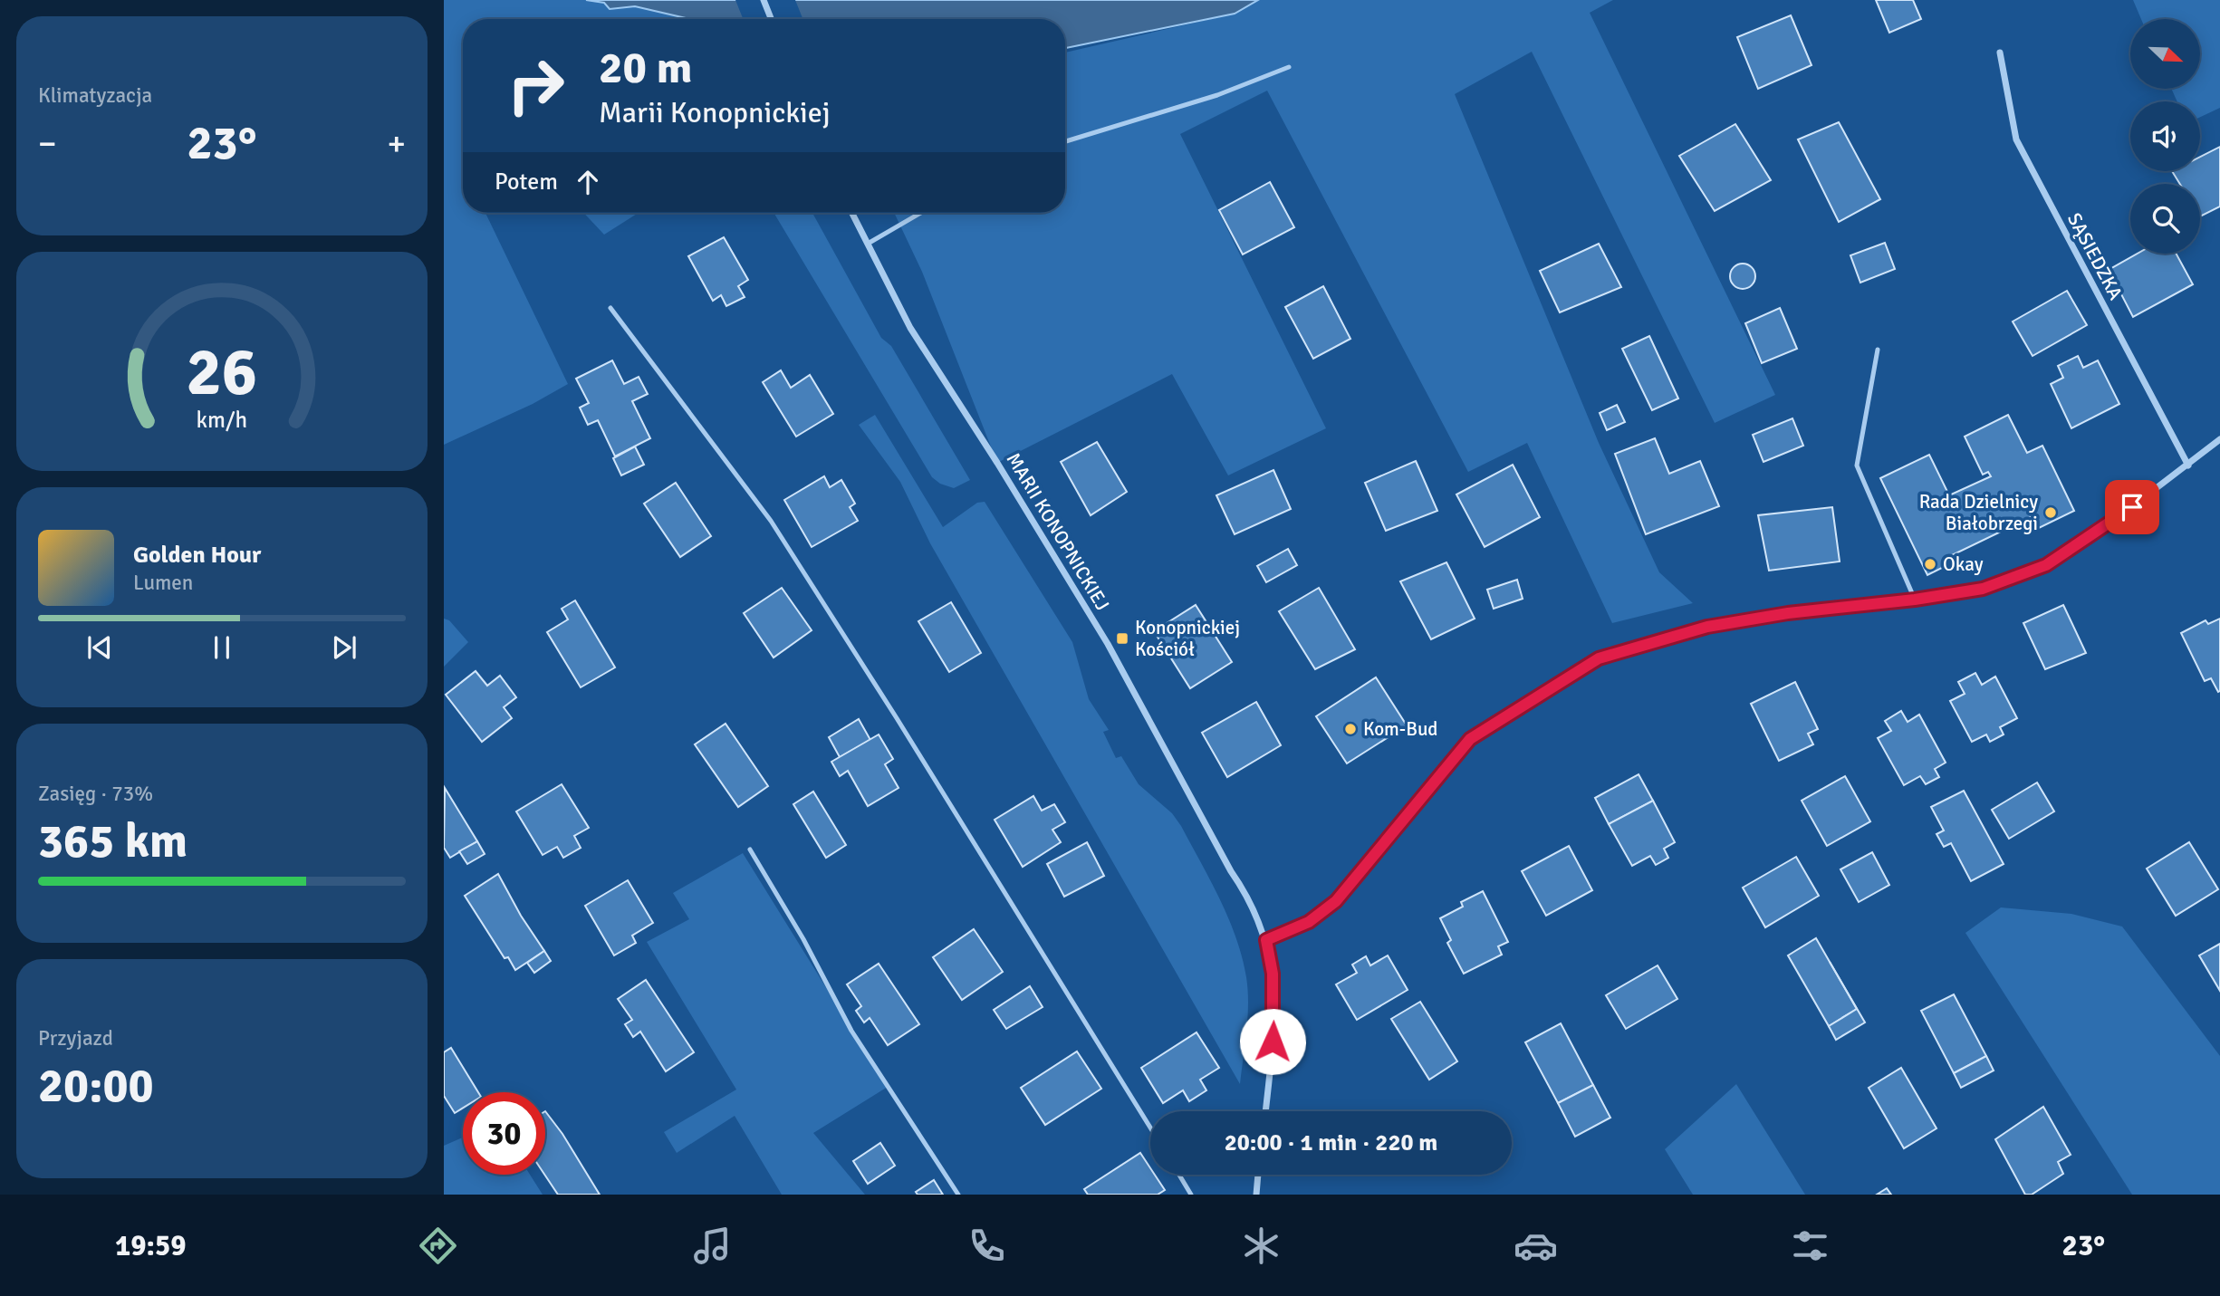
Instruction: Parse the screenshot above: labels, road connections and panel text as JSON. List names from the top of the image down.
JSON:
{
  "streets": {
    "street": ["SĄSIEDZKA", "MARII KONOPNICKIEJ"]
  },
  "places": {
    "other": ["Rada Dzielnicy Białobrzegi", "Okay", "Kom-Bud"],
    "transit": ["Konopnickiej Kościół"]
  },
  "north": "bottom right",
  "page": {
    "tile": [
      "Klimatyzacja",
      ["Zasięg · 73%", "365 km"],
      ["Przyjazd", "20:00"]
    ],
    "turn": ["20 m", "Marii Konopnickiej"],
    "heat": ["−", "23°", "+"],
    "then": "Potem",
    "song": ["Golden Hour", "Lumen"],
    "limit": "30",
    "trip": "20:00 · 1 min · 220 m",
    "tabs": ["19:59", "23°"],
    "gauge": ["26", "km/h"]
  }
}
